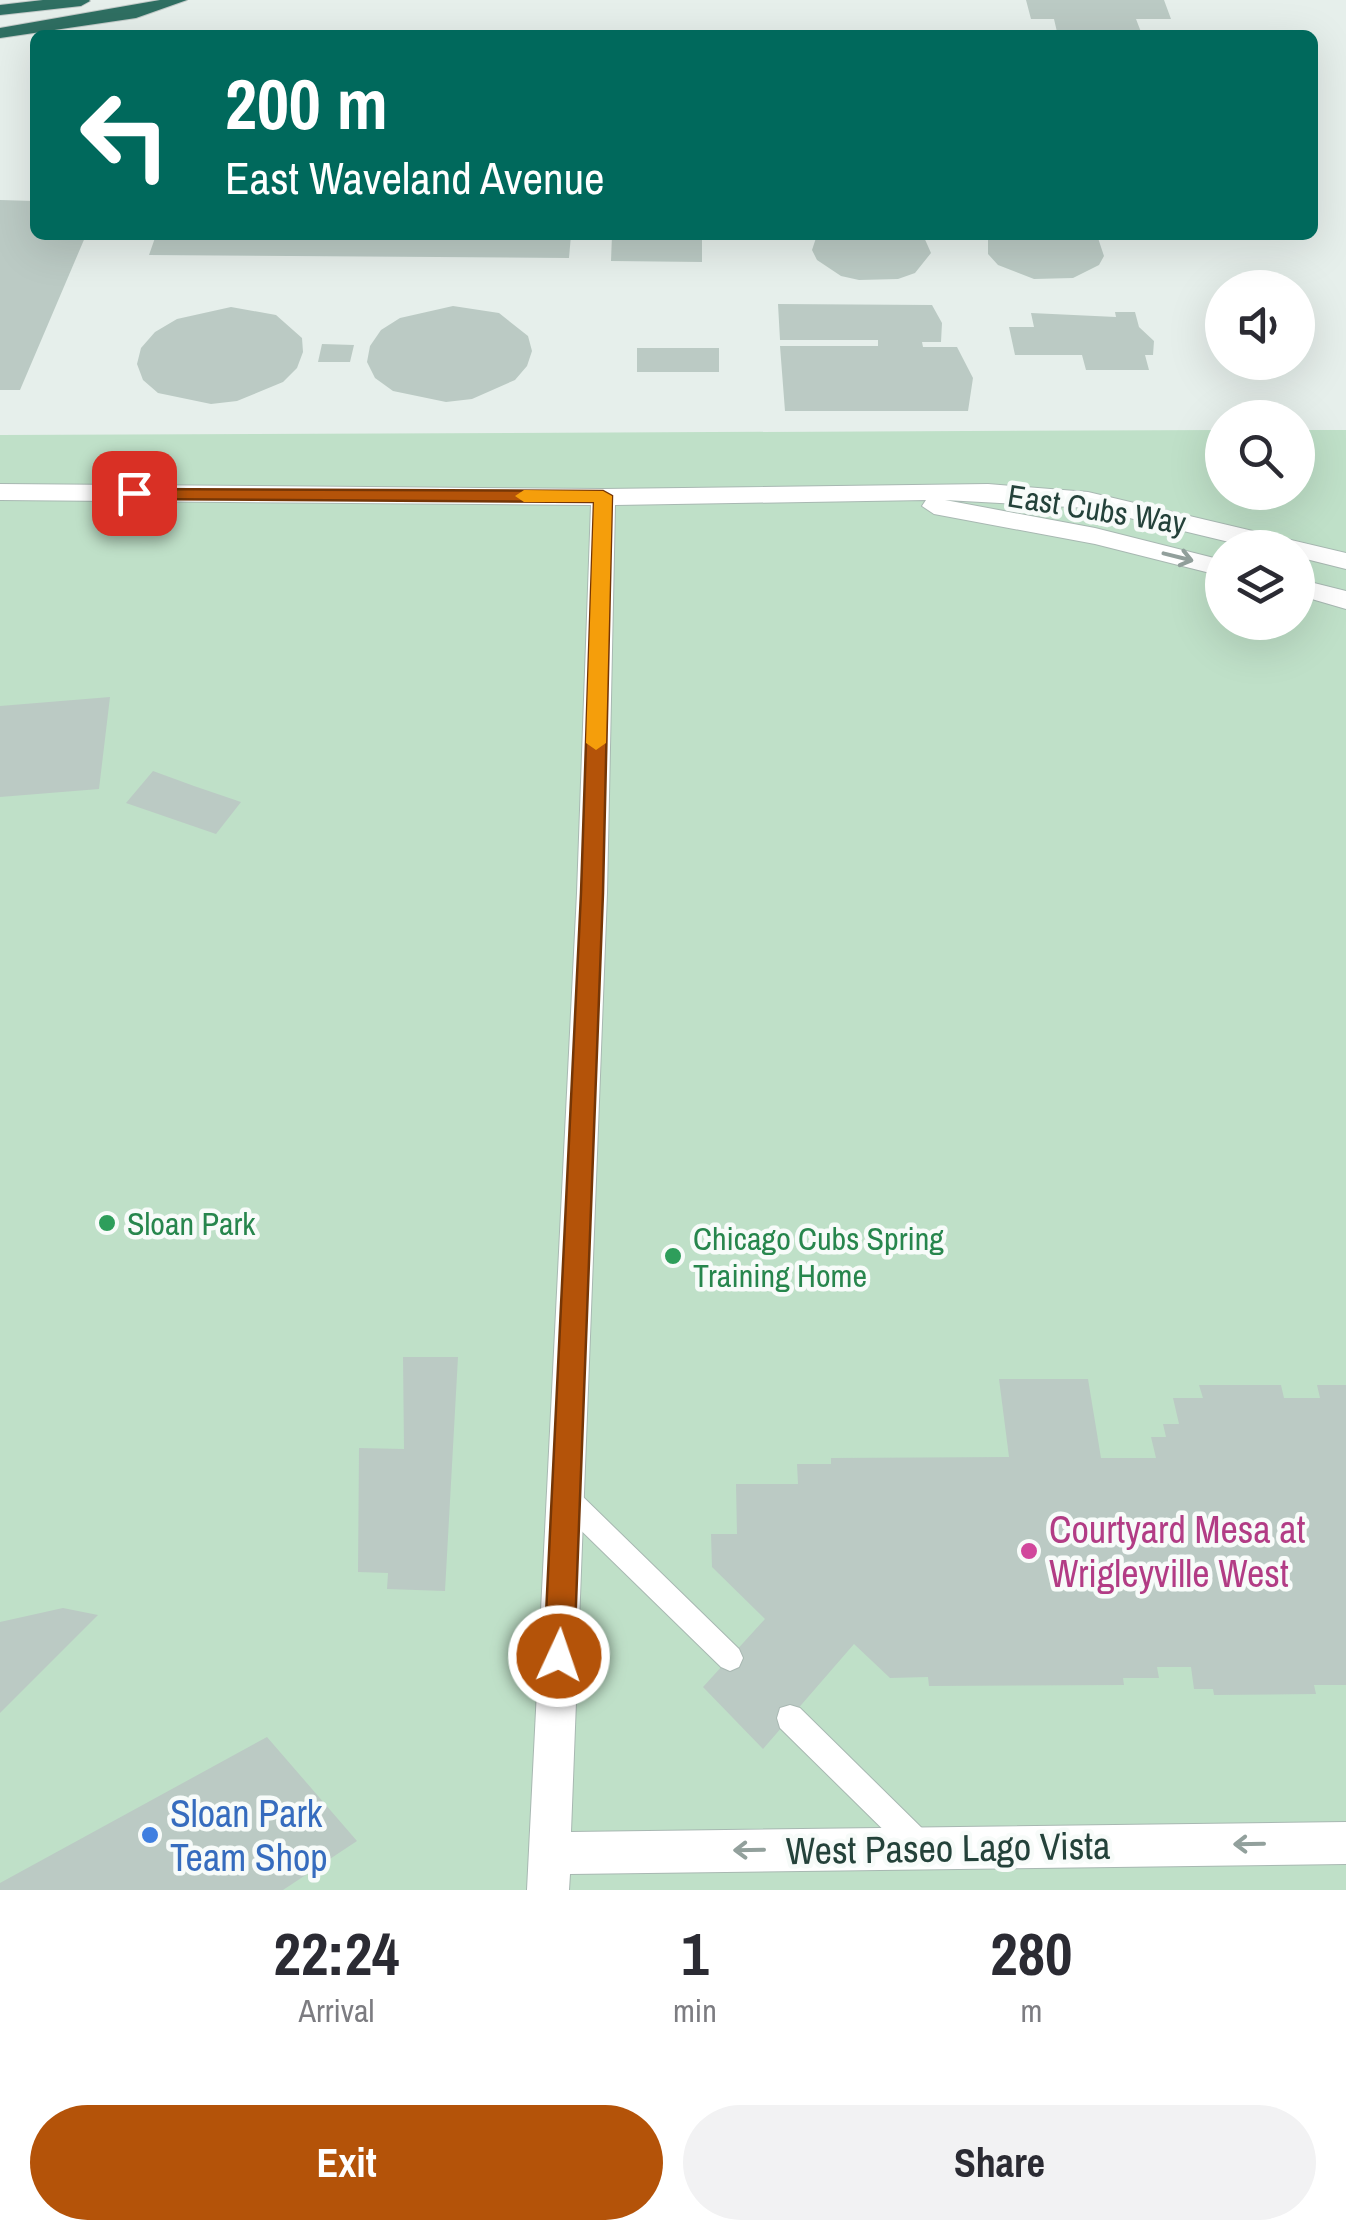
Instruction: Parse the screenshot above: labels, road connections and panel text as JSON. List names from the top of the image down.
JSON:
{
  "streets": {
    "street": ["East Cubs Way", "West Paseo Lago Vista"]
  },
  "one_way": ["West Paseo Lago Vista"],
  "places": [
    "Sloan Park",
    "Chicago Cubs Spring Training Home",
    "Courtyard Mesa at Wrigleyville West",
    "Sloan Park Team Shop"
  ],
  "page": {
    "turn": ["200 m", "East Waveland Avenue"],
    "eta": [
      "22:24",
      "Arrival",
      "1",
      "min",
      "280",
      "m"
    ],
    "buttons": ["Exit", "Share"]
  }
}
